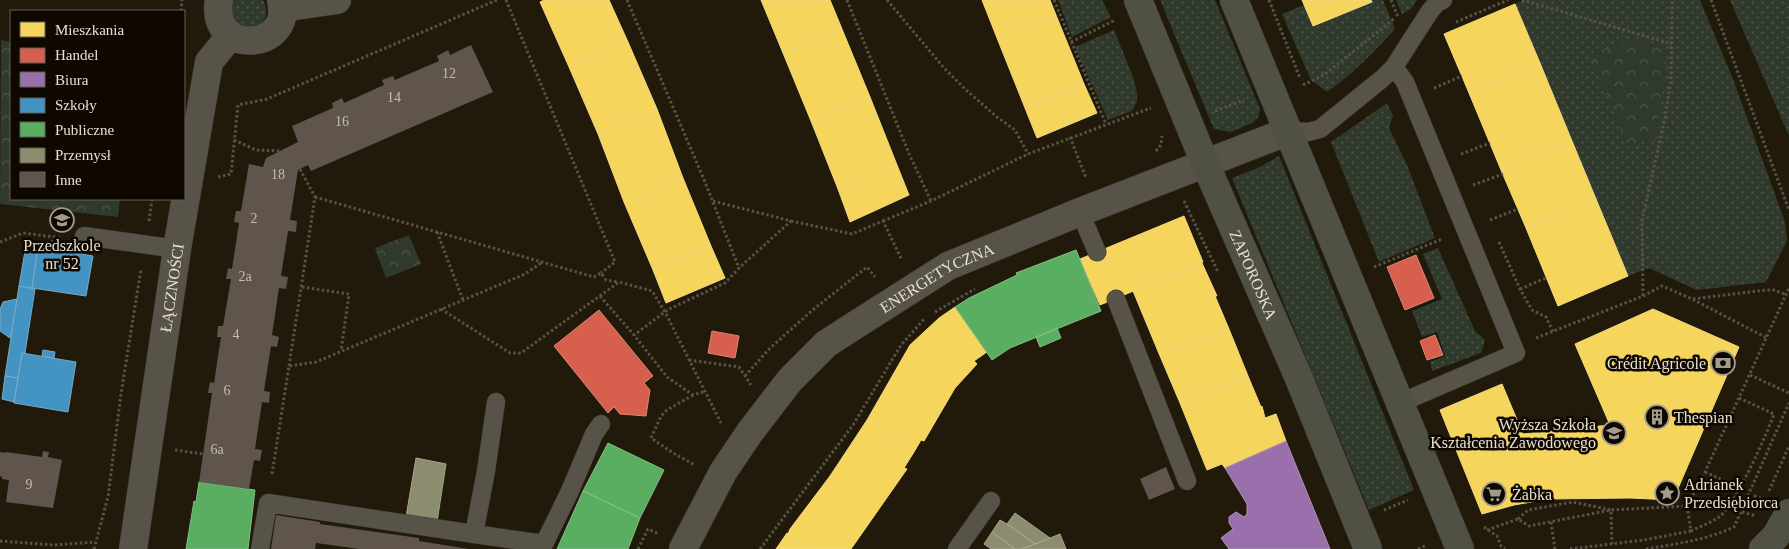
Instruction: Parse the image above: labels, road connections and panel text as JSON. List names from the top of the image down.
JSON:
{
  "streets": {
    "main road": ["ZAPOROSKA"],
    "street": ["ENERGETYCZNA", "ŁĄCZNOŚCI"]
  },
  "crossings": [
    ["ZAPOROSKA", "ENERGETYCZNA"]
  ],
  "places": {
    "school or university": ["Przedszkole nr 52", "Wyższa Szkoła Kształcenia Zawodowego"],
    "bank": ["Crédit Agricole"],
    "building": ["Thespian"],
    "place": ["Adrianek Przedsiębiorca"],
    "supermarket": ["Żabka"]
  },
  "house_numbers": [
    "12",
    "14",
    "16",
    "18",
    "2",
    "2a",
    "4",
    "6",
    "6a",
    "9"
  ],
  "legend": [
    "Mieszkania",
    "Handel",
    "Biura",
    "Szkoły",
    "Publiczne",
    "Przemysł",
    "Inne"
  ]
}
